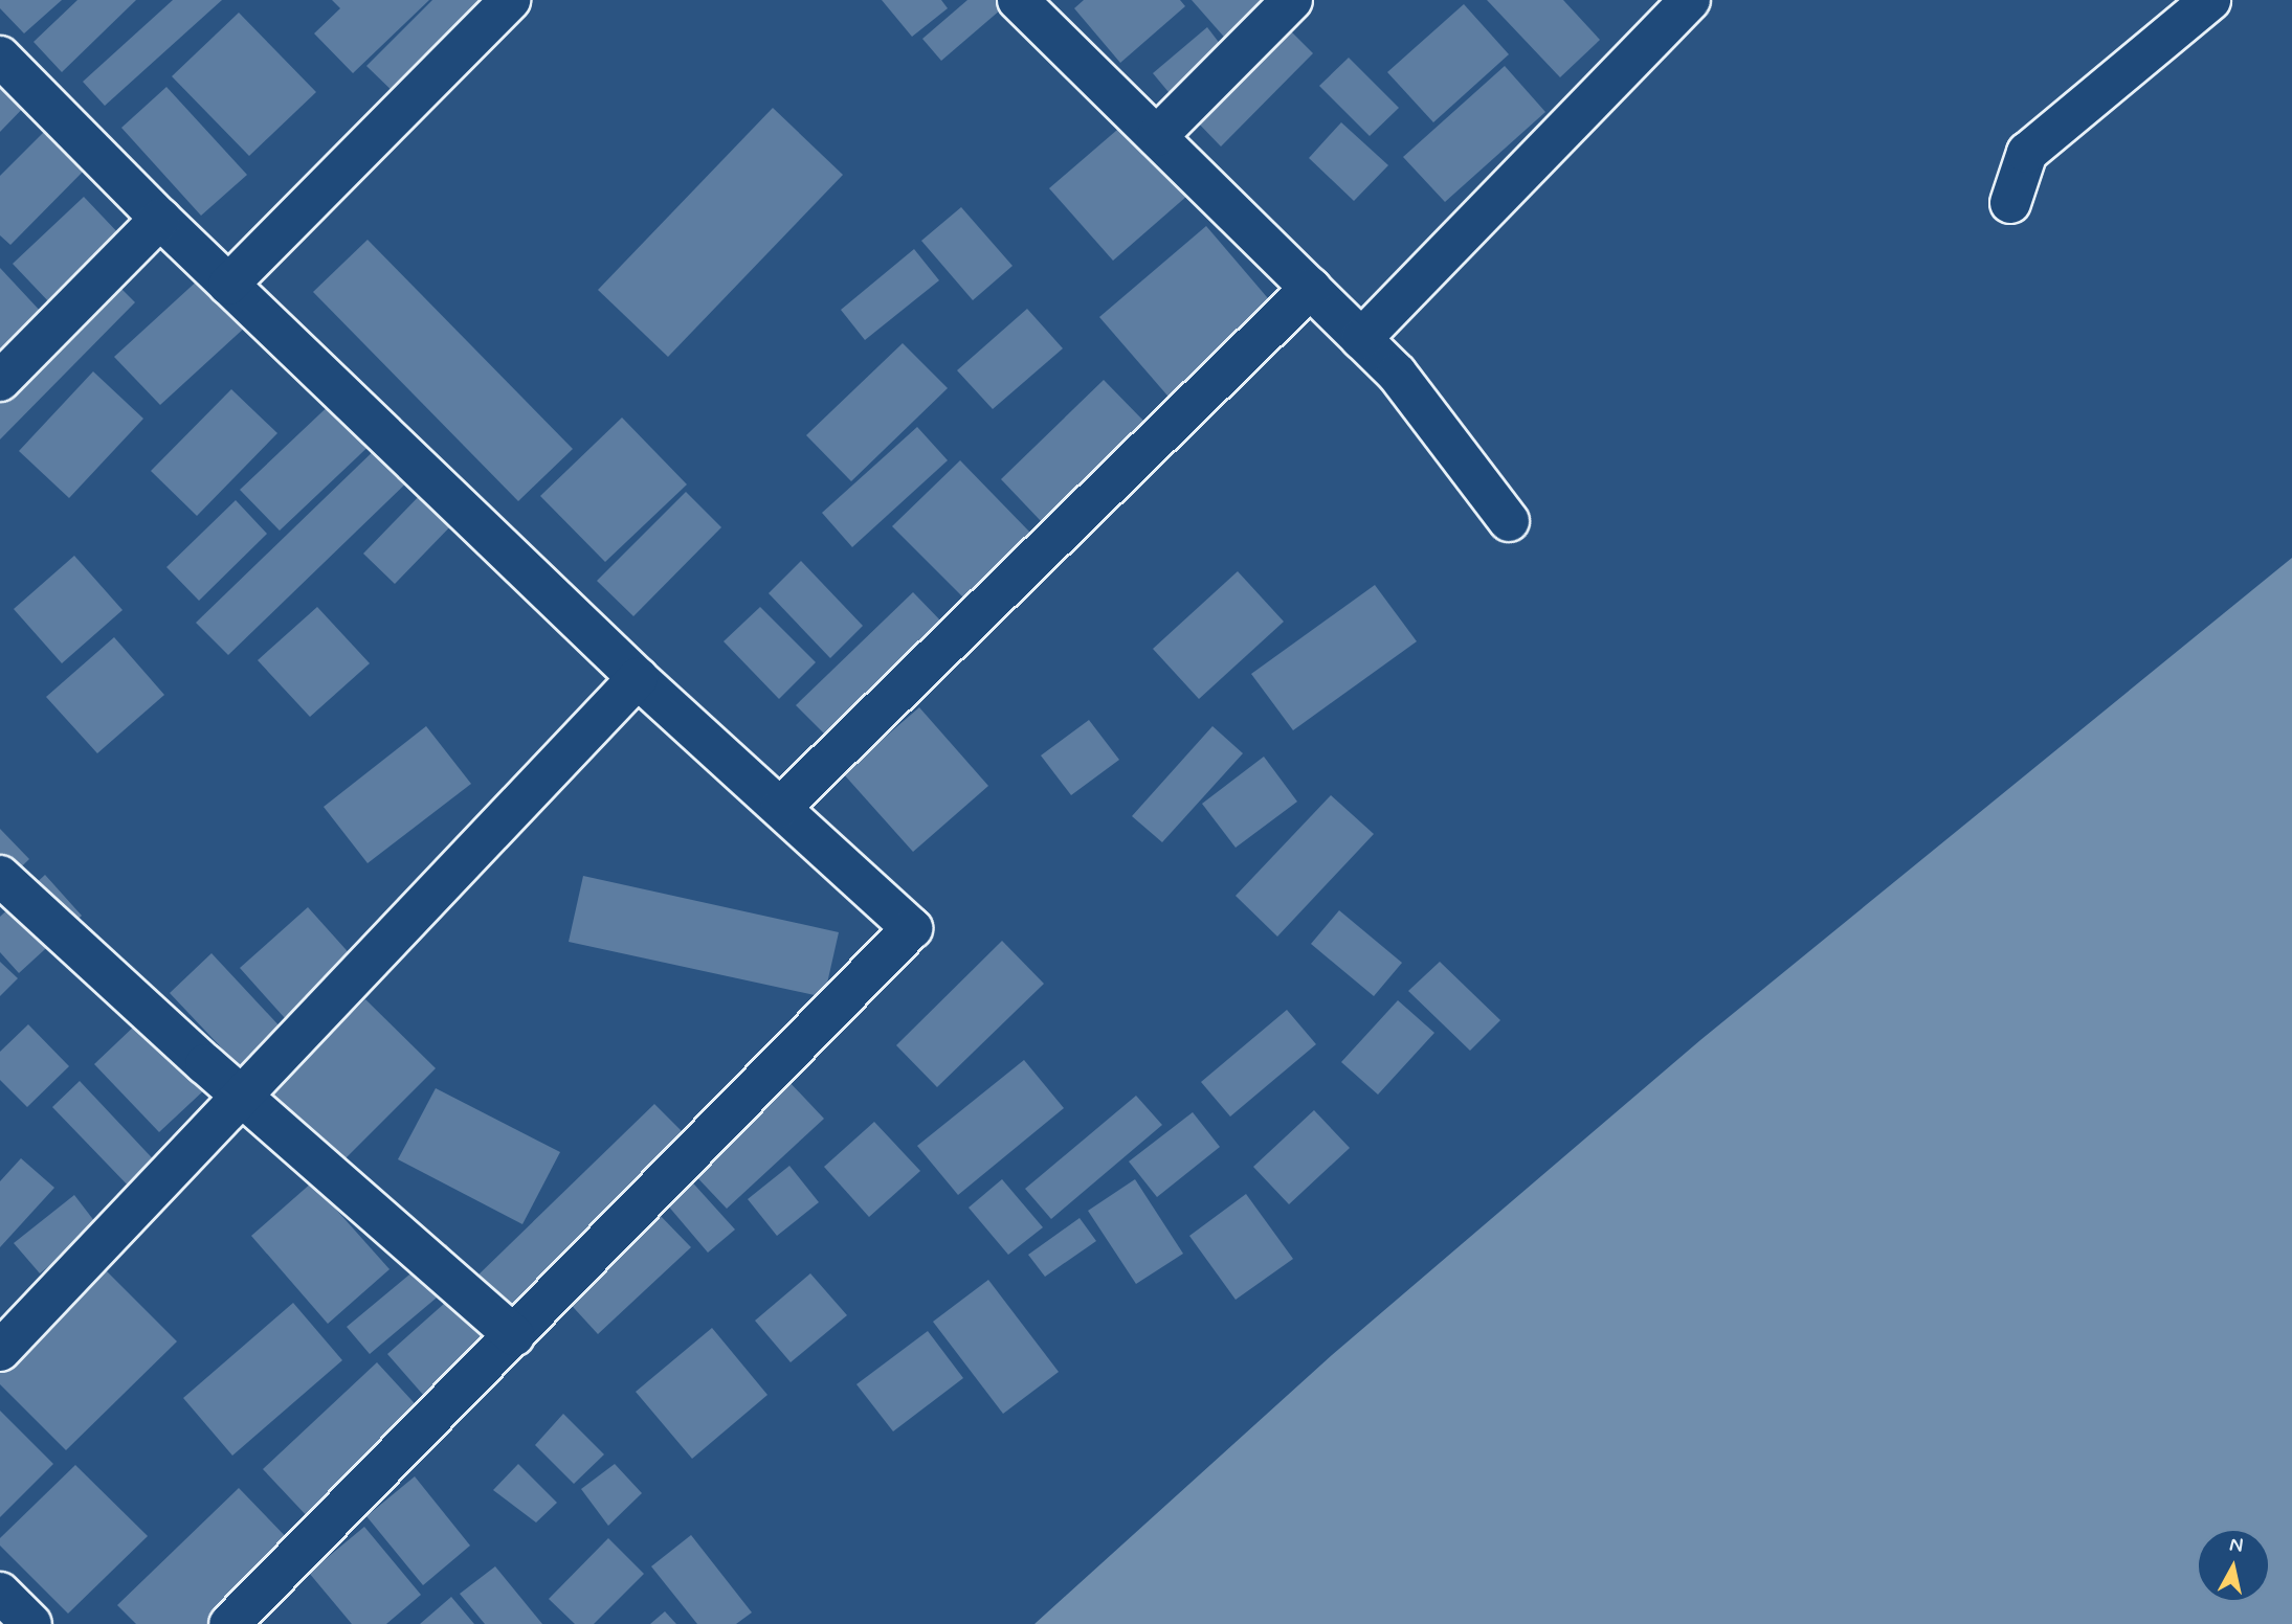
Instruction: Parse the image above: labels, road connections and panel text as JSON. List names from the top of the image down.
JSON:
{
  "north": "top"
}
